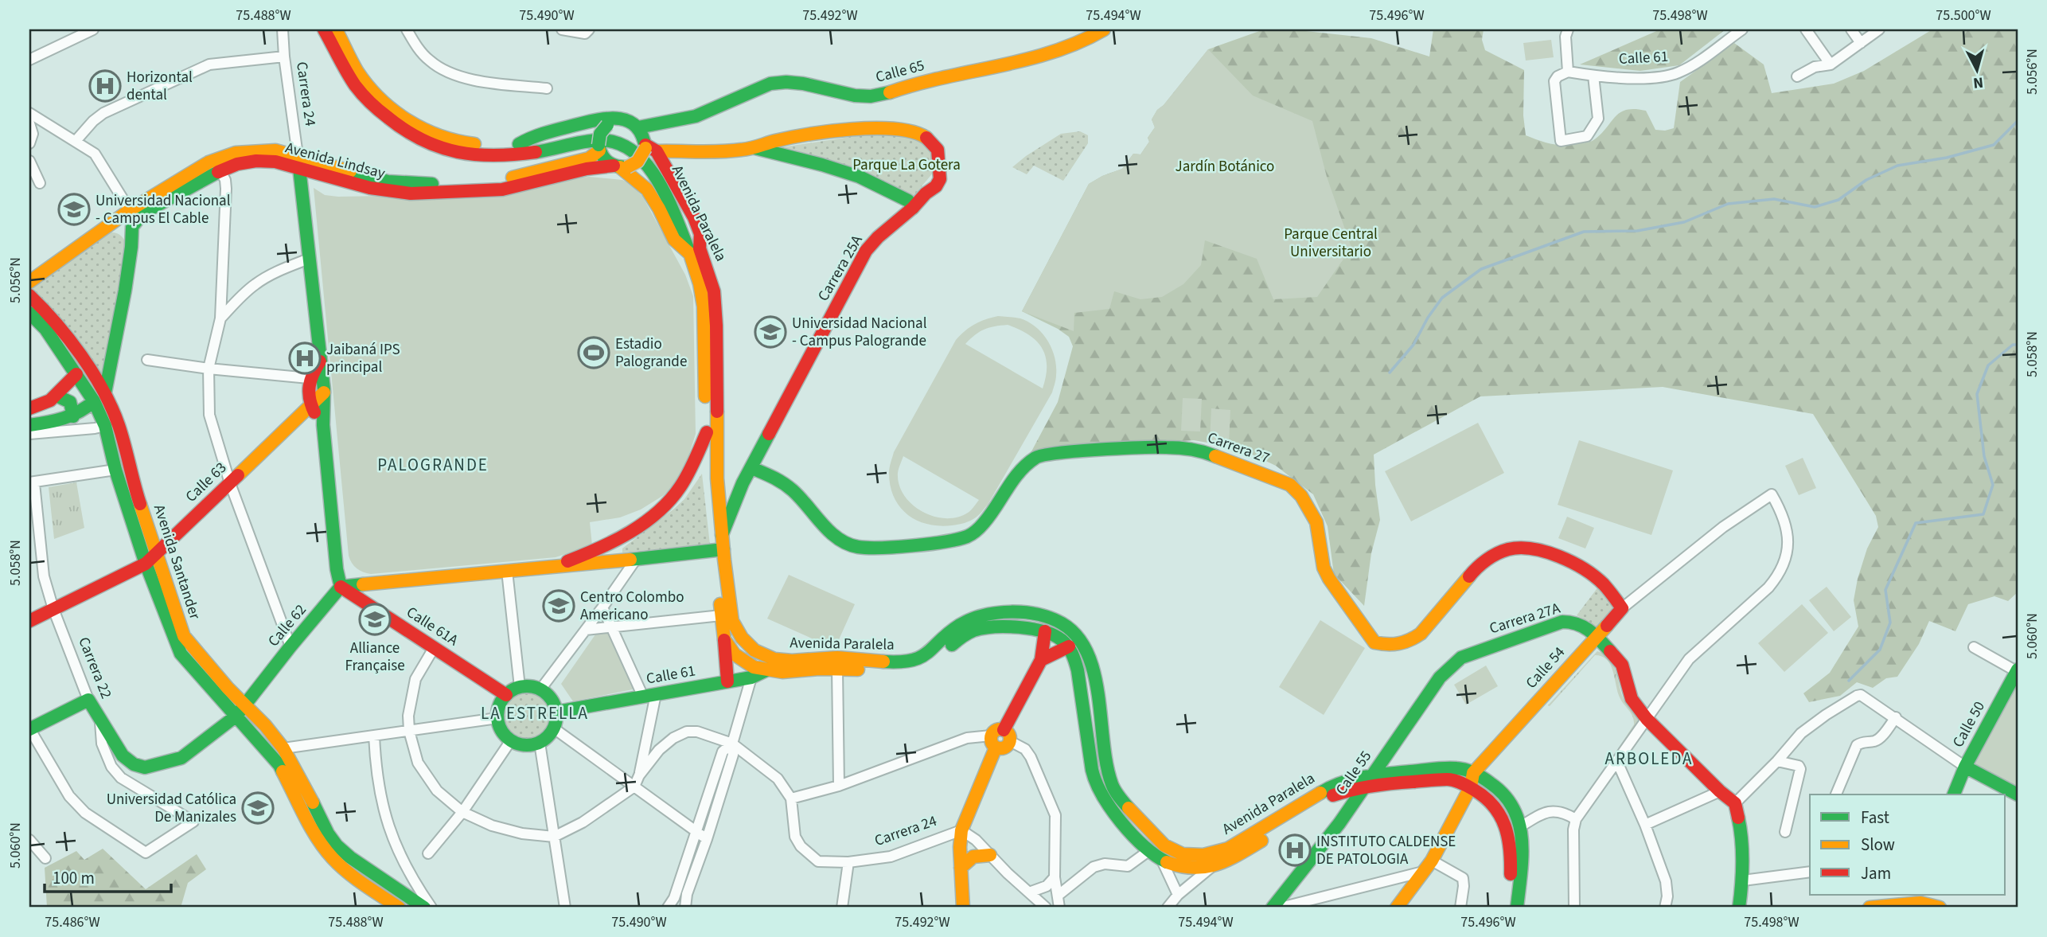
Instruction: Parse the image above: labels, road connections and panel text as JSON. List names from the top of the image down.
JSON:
{
  "streets": {
    "main road": [
      "Calle 61",
      "Calle 65",
      "Carrera 24",
      "Avenida Lindsay",
      "Avenida Paralela",
      "Carrera 25A",
      "Carrera 27",
      "Calle 63",
      "Avenida Santander",
      "Carrera 27A",
      "Calle 62",
      "Calle 61A",
      "Carrera 22",
      "Calle 54",
      "Calle 50",
      "Calle 55"
    ]
  },
  "crossings": [
    ["Calle 61", "Avenida Paralela"],
    ["Calle 61", "Calle 61A"],
    ["Calle 65", "Avenida Lindsay"],
    ["Carrera 24", "Avenida Lindsay"],
    ["Carrera 24", "Calle 63"],
    ["Carrera 24", "Calle 62"],
    ["Carrera 24", "Calle 61A"],
    ["Avenida Lindsay", "Avenida Santander"],
    ["Avenida Paralela", "Carrera 25A"],
    ["Avenida Paralela", "Calle 54"],
    ["Avenida Paralela", "Calle 55"],
    ["Carrera 25A", "Carrera 27"],
    ["Carrera 27", "Calle 54"],
    ["Calle 63", "Avenida Santander"],
    ["Calle 63", "Carrera 22"],
    ["Avenida Santander", "Calle 62"],
    ["Carrera 27A", "Calle 54"],
    ["Carrera 27A", "Calle 55"],
    ["Calle 62", "Calle 61A"],
    ["Calle 62", "Carrera 22"]
  ],
  "districts": ["PALOGRANDE", "LA ESTRELLA", "ARBOLEDA"],
  "parks": ["Parque La Gotera", "Jardín Botánico", "Parque Central Universitario"],
  "places": {
    "hospital": ["Horizontal dental", "Jaibaná IPS principal", "INSTITUTO CALDENSE DE PATOLOGIA"],
    "school or university": [
      "Universidad Nacional - Campus El Cable",
      "Universidad Nacional - Campus Palogrande",
      "Centro Colombo Americano",
      "Alliance Française",
      "Universidad Católica De Manizales"
    ],
    "sports": ["Estadio Palogrande"]
  },
  "legend": ["Fast", "Slow", "Jam"],
  "scale_bar": "100 m",
  "north": "bottom",
  "coordinates": [
    "75.488°W",
    "75.490°W",
    "75.492°W",
    "75.494°W",
    "75.496°W",
    "75.498°W",
    "75.500°W",
    "5.056°N",
    "5.058°N",
    "5.060°N",
    "75.486°W"
  ]
}
